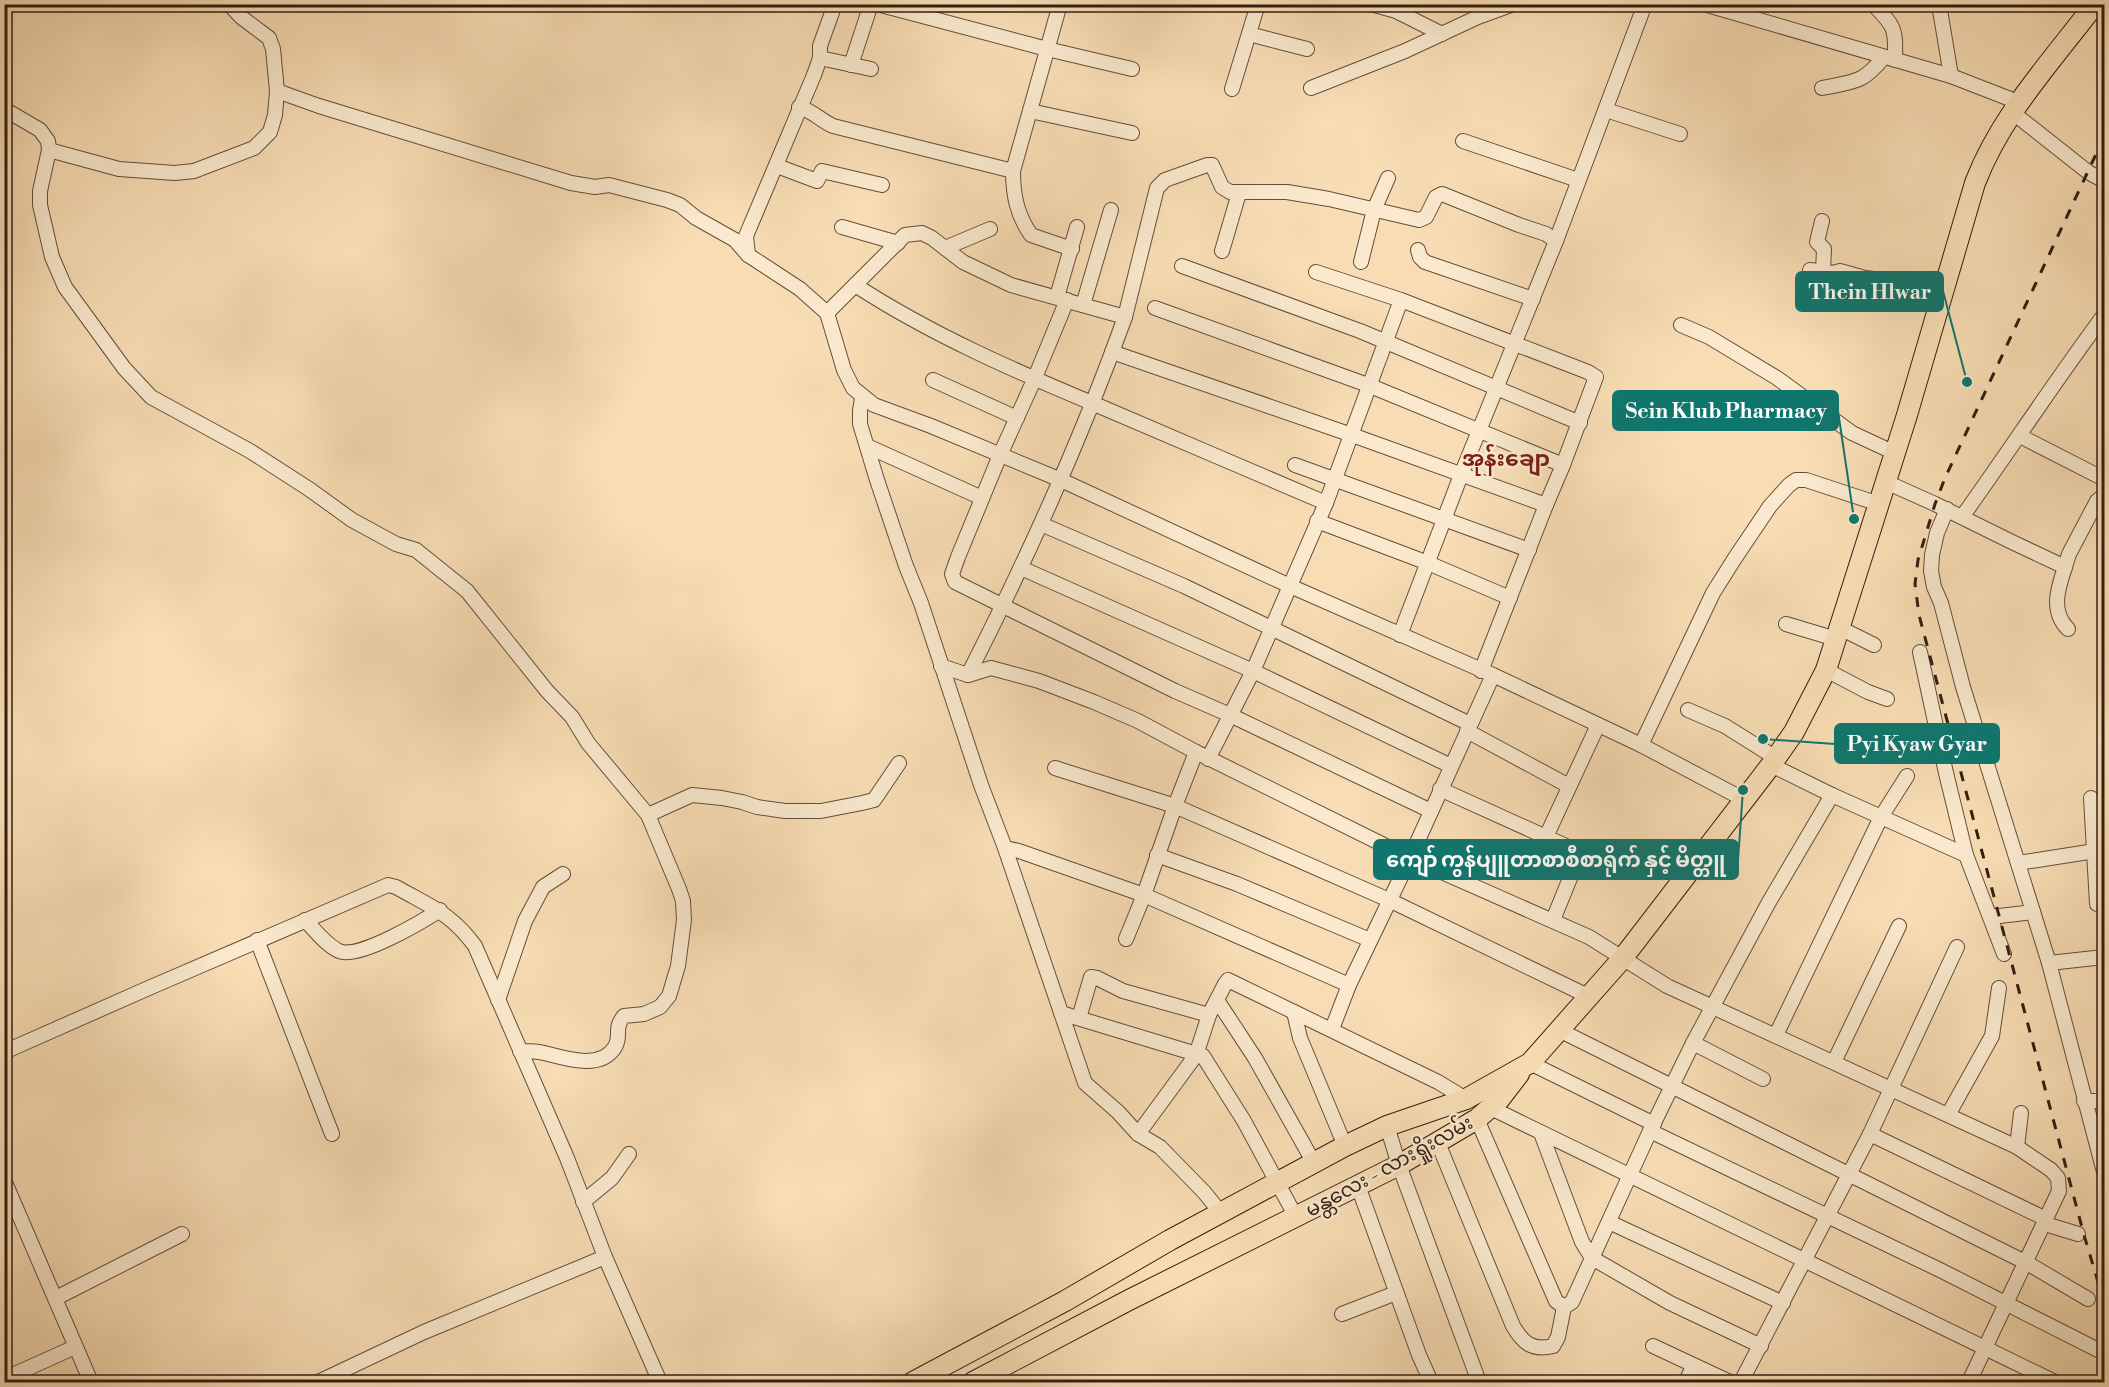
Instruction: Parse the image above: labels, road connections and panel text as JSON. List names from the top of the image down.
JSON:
{
  "streets": {
    "highway": ["မန္တလေး - လားရှိုးလမ်း"]
  },
  "districts": ["အုန်းချော"],
  "places": [
    "Thein Hlwar",
    "Sein Klub Pharmacy",
    "Pyi Kyaw Gyar",
    "ကျော် ကွန်ပျူတာစာစီစာရိုက် နှင့် မိတ္တူ"
  ]
}
